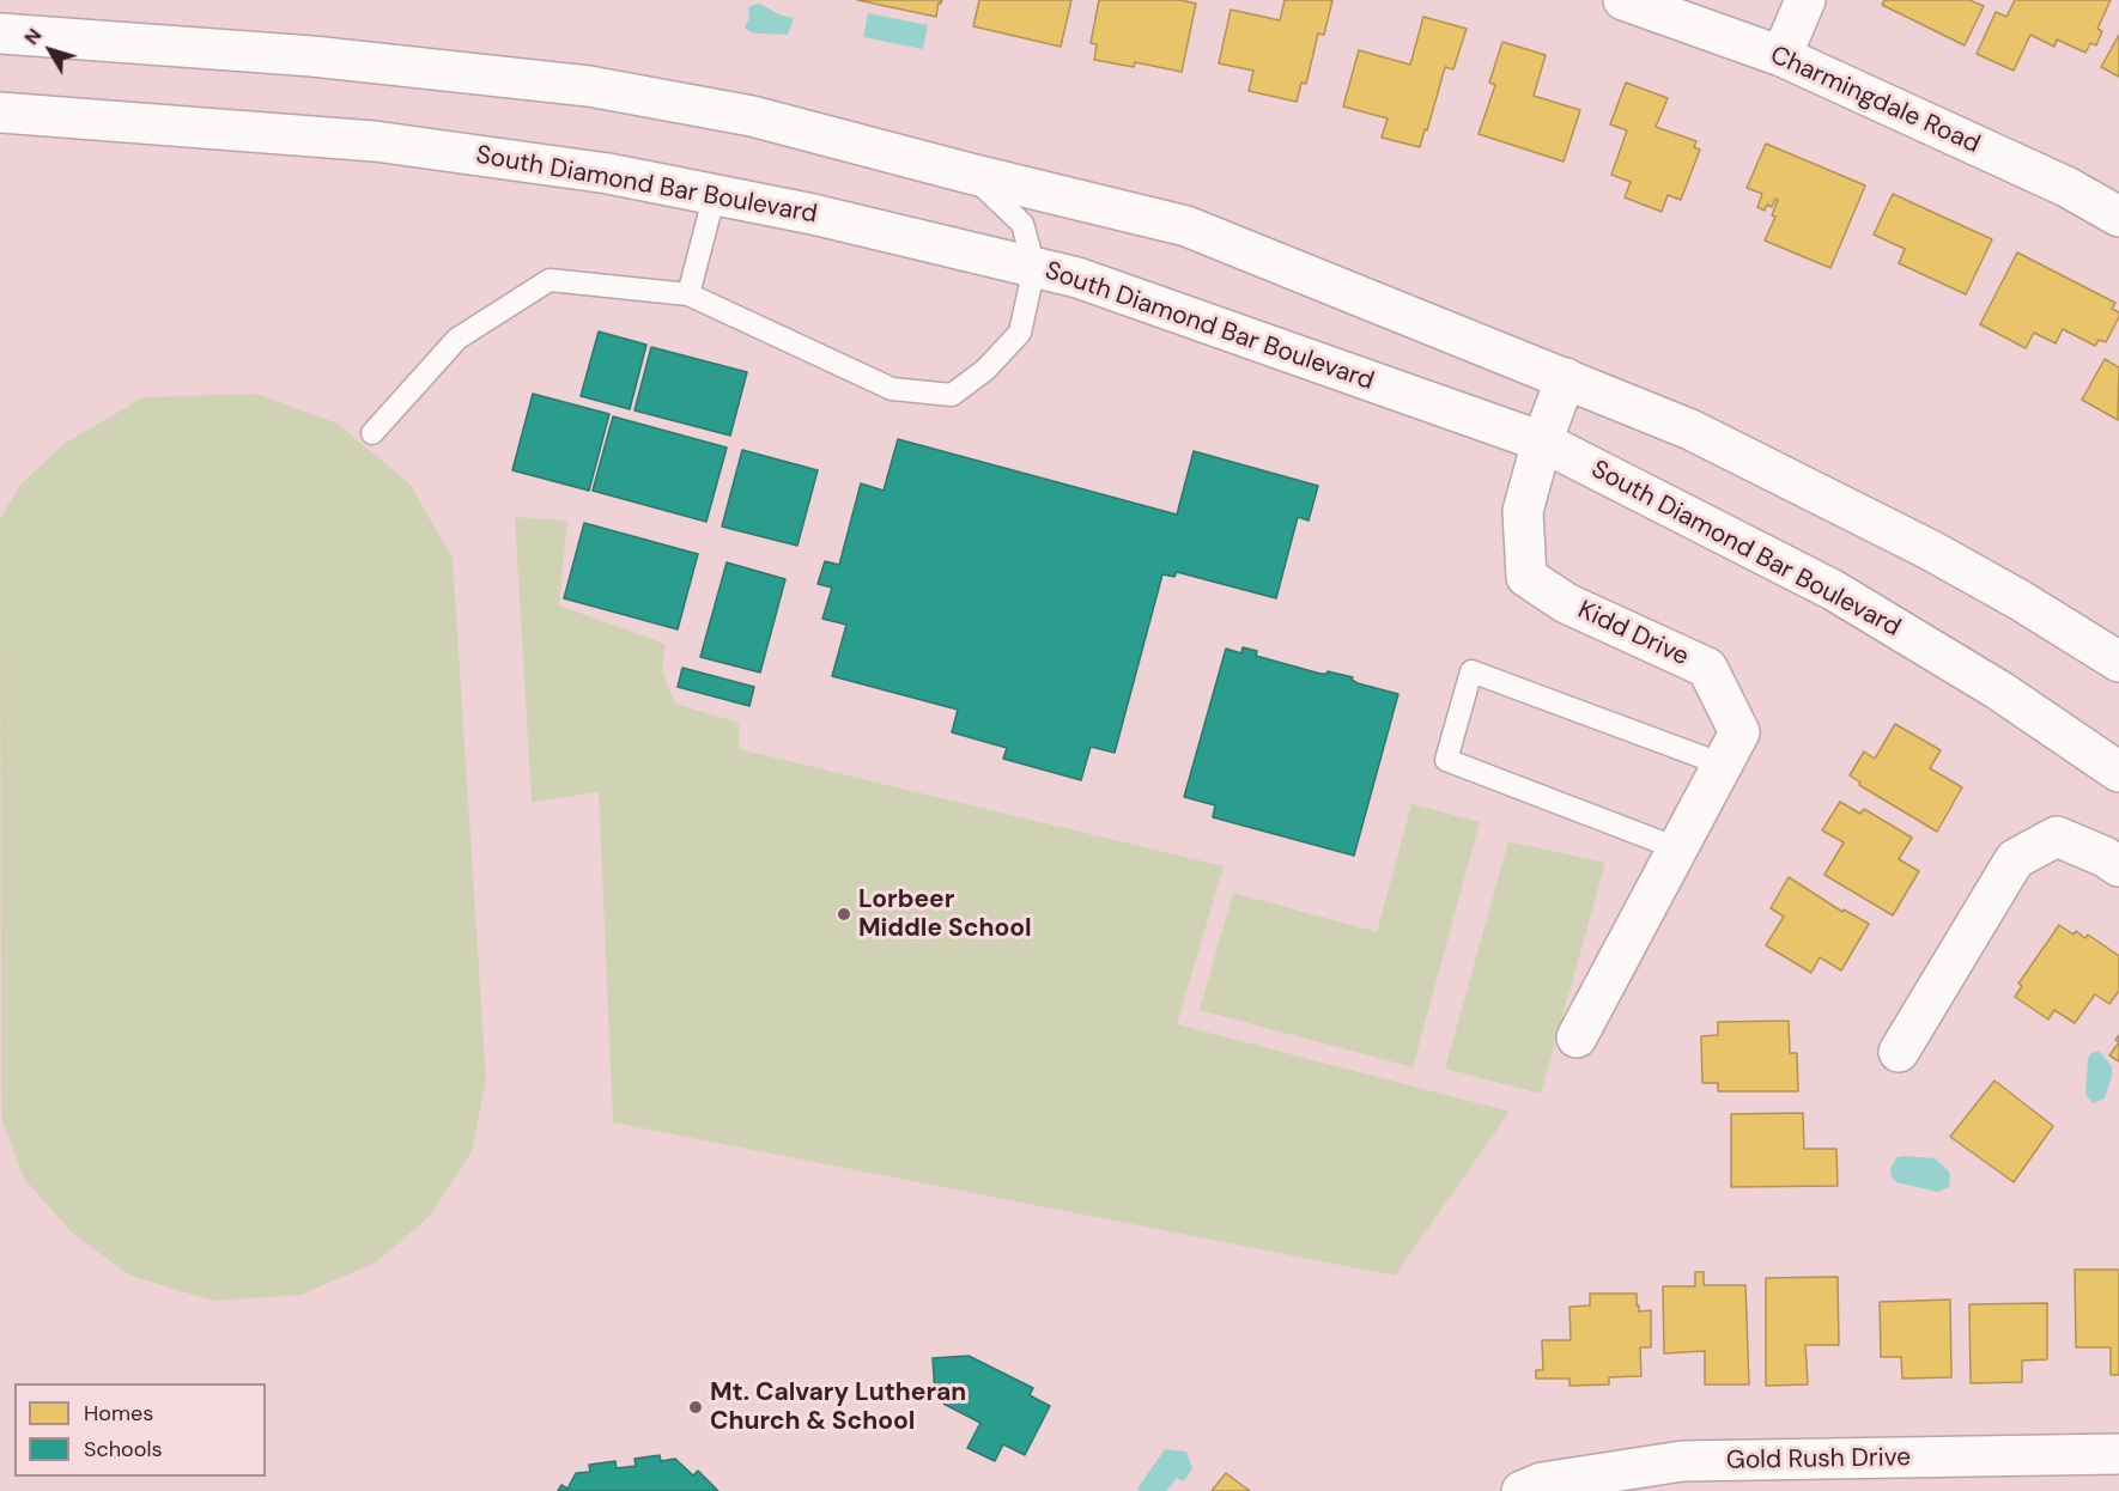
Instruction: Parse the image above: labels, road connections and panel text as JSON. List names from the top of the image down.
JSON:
{
  "streets": {
    "main road": [
      "Charmingdale Road",
      "South Diamond Bar Boulevard",
      "Kidd Drive",
      "Gold Rush Drive"
    ]
  },
  "crossings": [
    ["South Diamond Bar Boulevard", "Kidd Drive"]
  ],
  "places": ["Lorbeer Middle School", "Mt. Calvary Lutheran Church & School"],
  "legend": ["Homes", "Schools"],
  "north": "top left"
}
